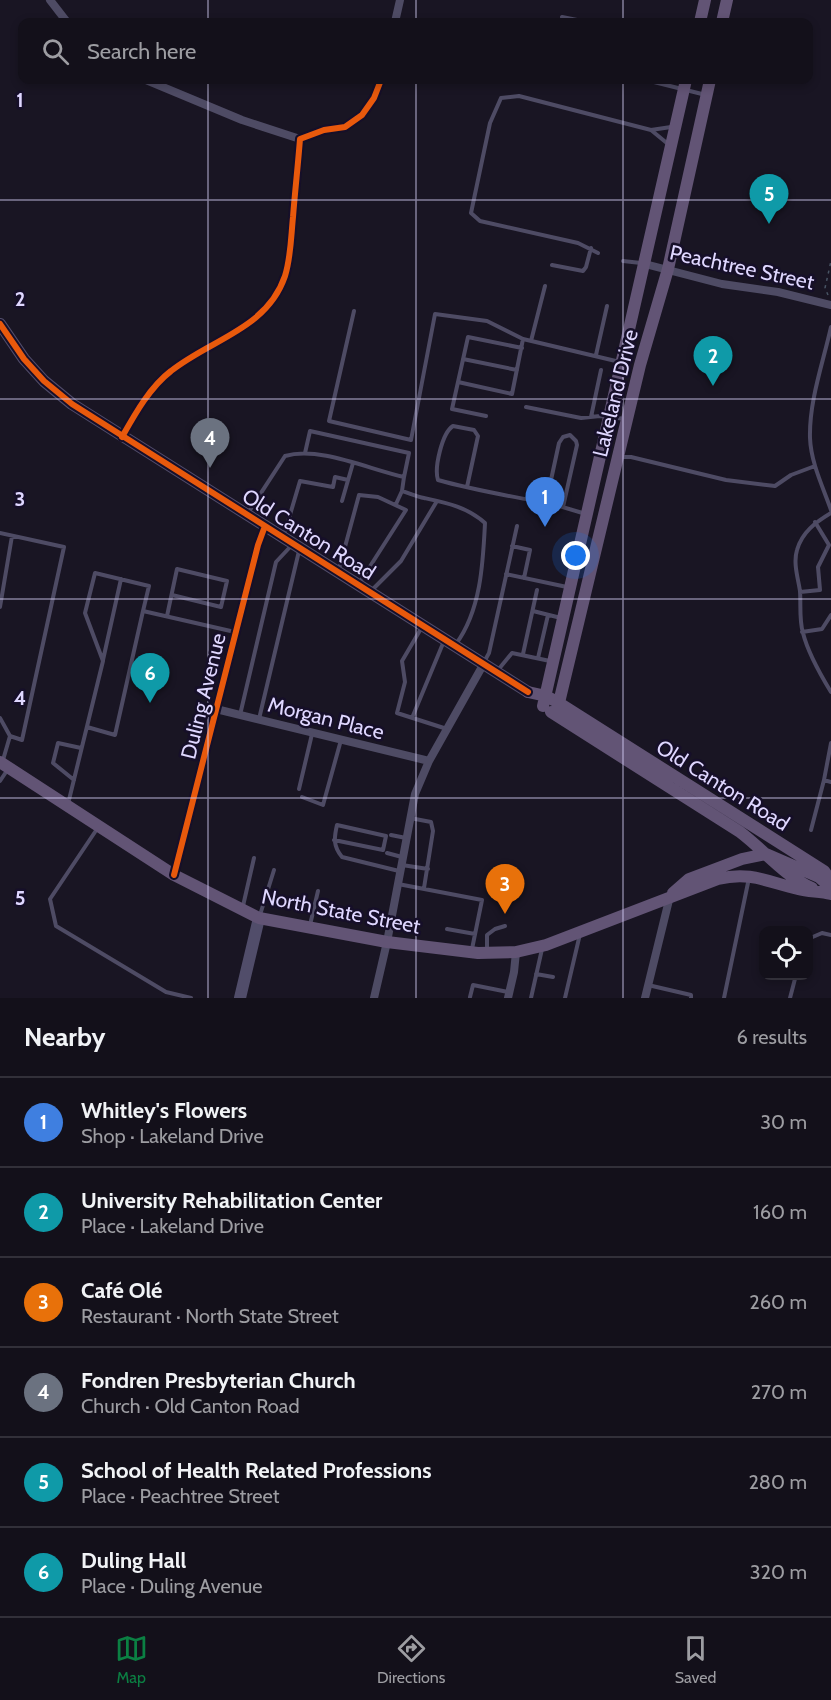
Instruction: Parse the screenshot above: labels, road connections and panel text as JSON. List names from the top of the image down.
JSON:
{
  "streets": {
    "main road": ["Lakeland Drive", "Old Canton Road", "North State Street"],
    "street": ["Peachtree Street", "Duling Avenue", "Morgan Place"]
  },
  "crossings": [
    ["Peachtree Street", "Lakeland Drive"],
    ["Lakeland Drive", "Old Canton Road"],
    ["Old Canton Road", "Duling Avenue"],
    ["Old Canton Road", "North State Street"],
    ["Duling Avenue", "Morgan Place"],
    ["Duling Avenue", "North State Street"]
  ],
  "page": {
    "search": "Search here",
    "pins": [
      "5",
      "2",
      "4",
      "1",
      "6",
      "3"
    ],
    "heading": ["Nearby", "6 results"],
    "list": [
      {
        "mark": "1",
        "name": "Whitley's Flowers",
        "note": "Shop · Lakeland Drive",
        "value": "30 m"
      },
      {
        "mark": "2",
        "name": "University Rehabilitation Center",
        "note": "Place · Lakeland Drive",
        "value": "160 m"
      },
      {
        "mark": "3",
        "name": "Café Olé",
        "note": "Restaurant · North State Street",
        "value": "260 m"
      },
      {
        "mark": "4",
        "name": "Fondren Presbyterian Church",
        "note": "Church · Old Canton Road",
        "value": "270 m"
      },
      {
        "mark": "5",
        "name": "School of Health Related Professions",
        "note": "Place · Peachtree Street",
        "value": "280 m"
      },
      {
        "mark": "6",
        "name": "Duling Hall",
        "note": "Place · Duling Avenue",
        "value": "320 m"
      }
    ],
    "nav": ["Map", "Directions", "Saved"]
  },
  "grid": {
    "rows": [
      "1",
      "2",
      "3",
      "4",
      "5"
    ]
  }
}
